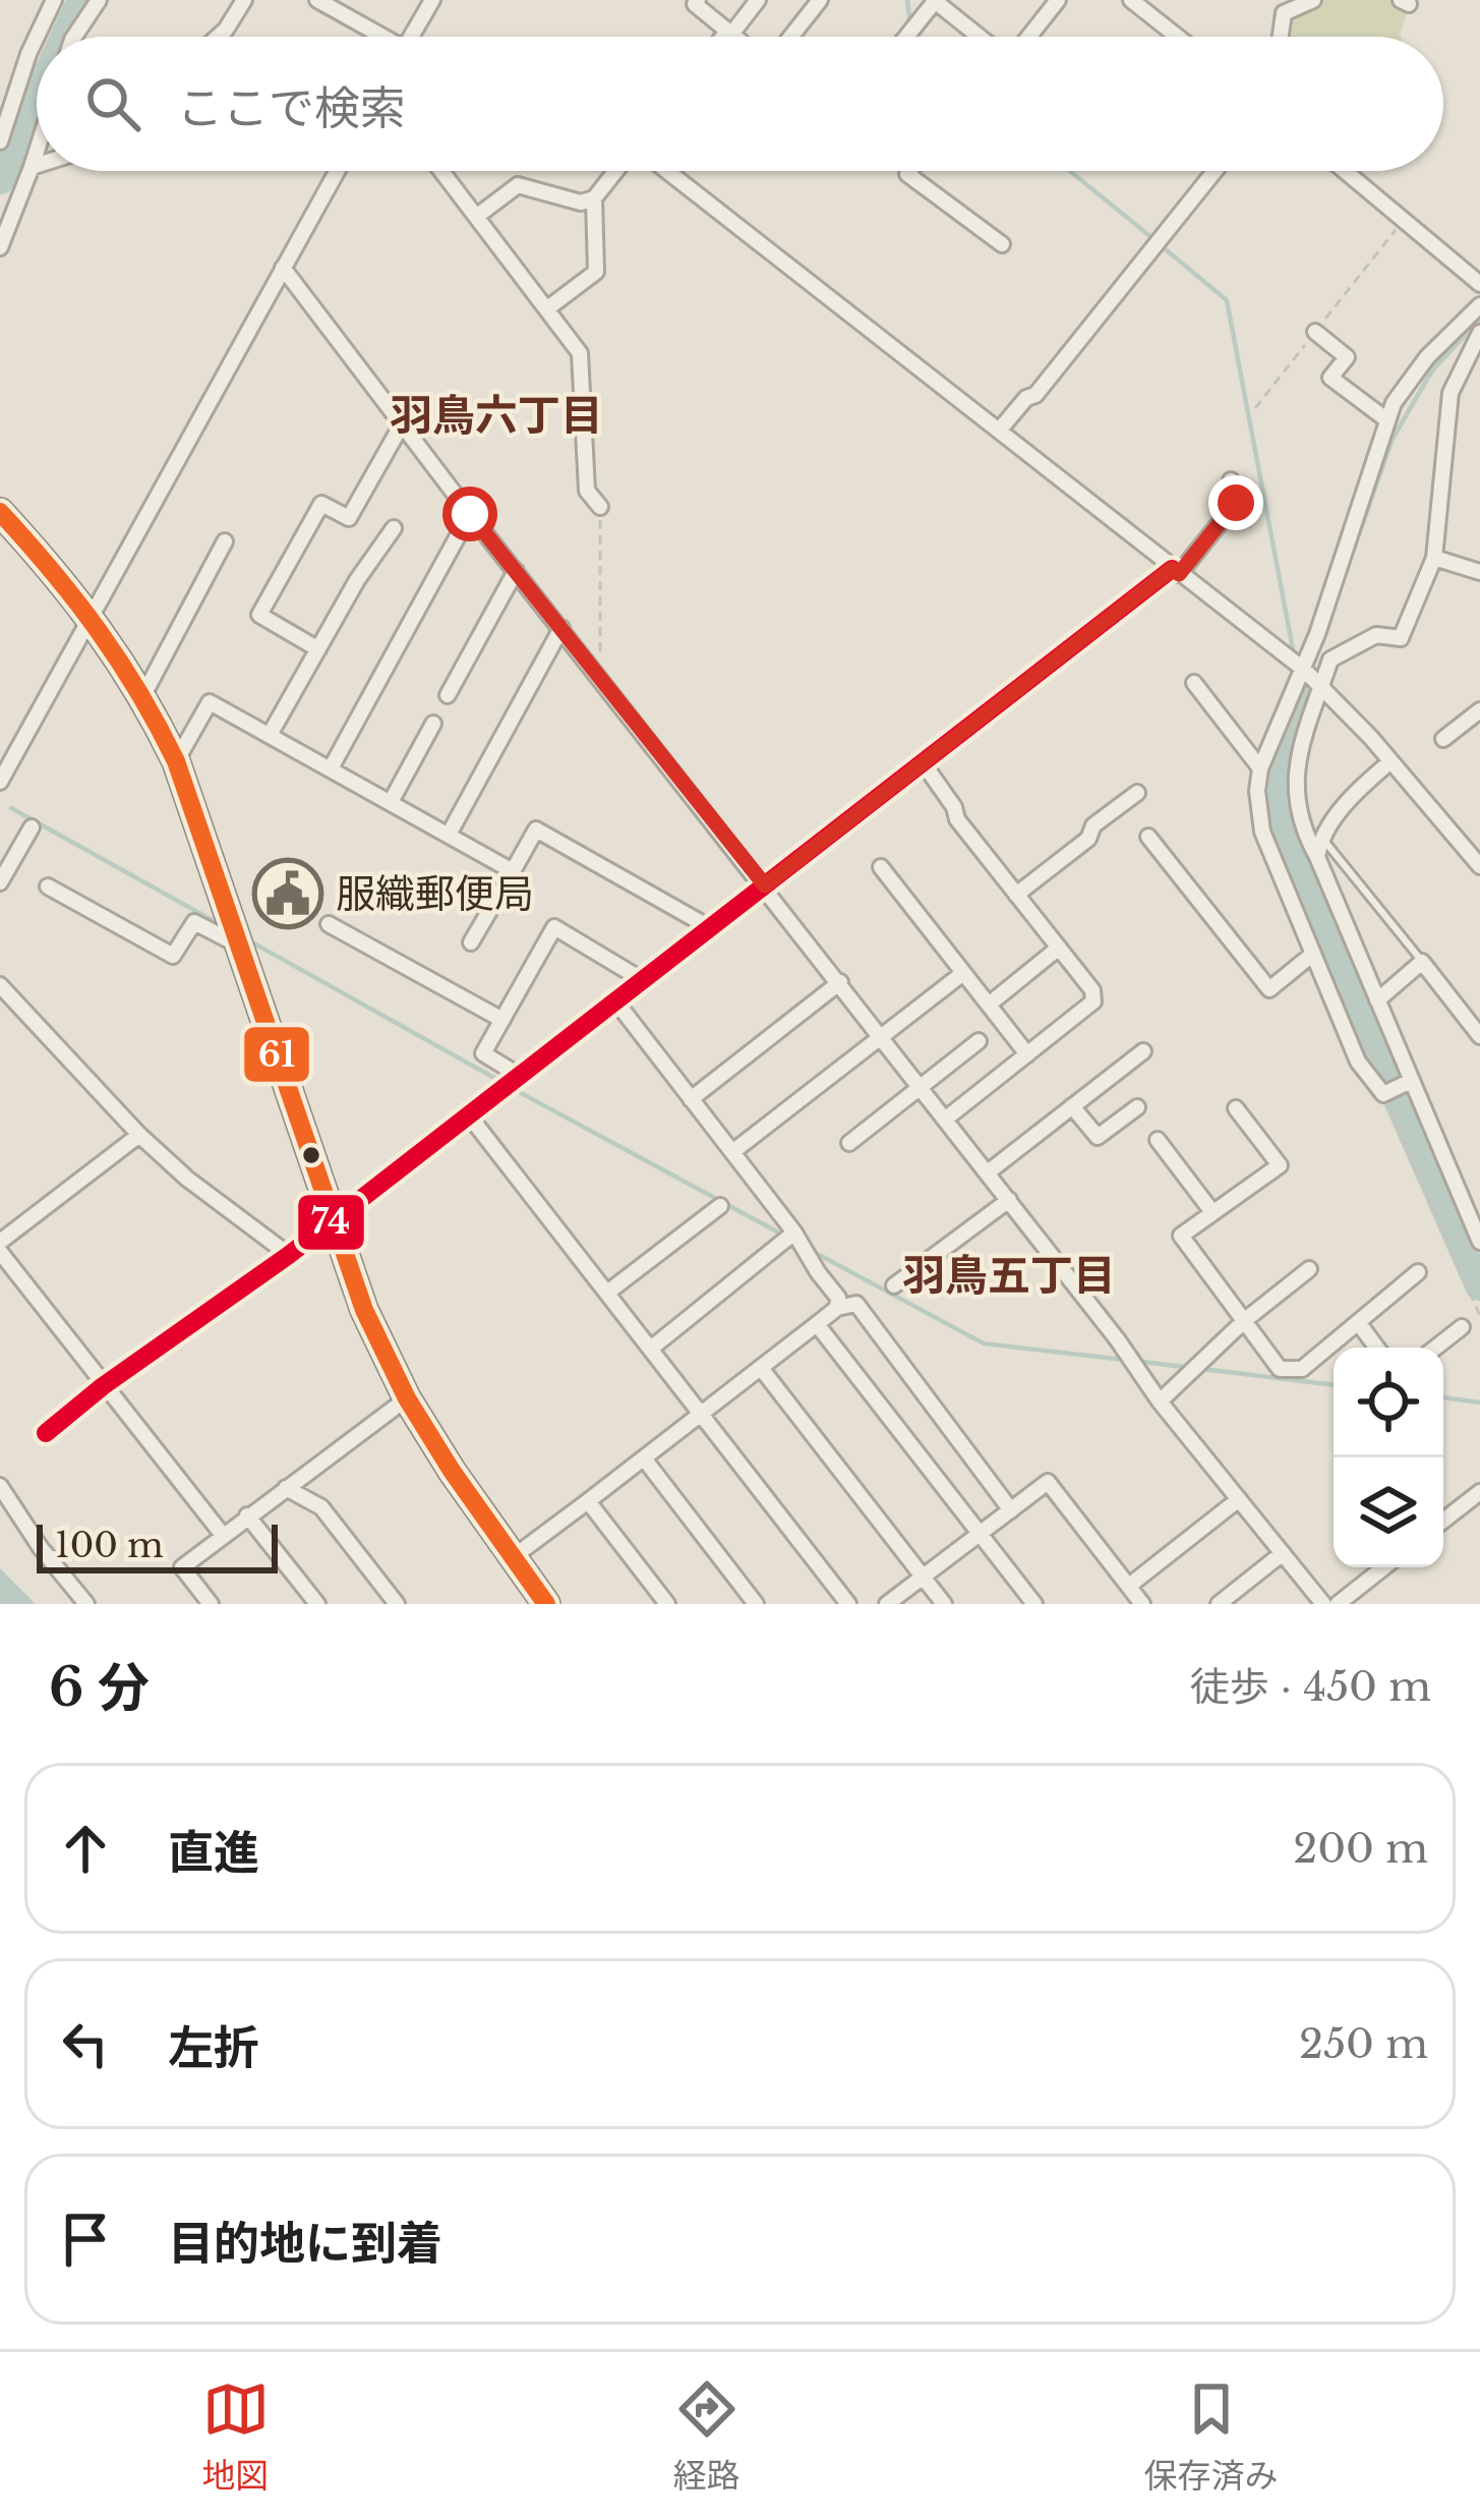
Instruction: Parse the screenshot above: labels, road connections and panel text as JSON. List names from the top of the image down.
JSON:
{
  "districts": ["羽鳥六丁目", "羽鳥五丁目"],
  "places": {
    "public building": ["服織郵便局"]
  },
  "lines": ["transit line 61", "transit line 74"],
  "scale_bar": "100 m",
  "page": {
    "search": "ここで検索",
    "scale": "100 m",
    "heading": ["6 分", "徒歩 · 450 m"],
    "list": [
      ["直進", "200 m"],
      ["左折", "250 m"],
      "目的地に到着"
    ],
    "nav": ["地図", "経路", "保存済み"]
  }
}
